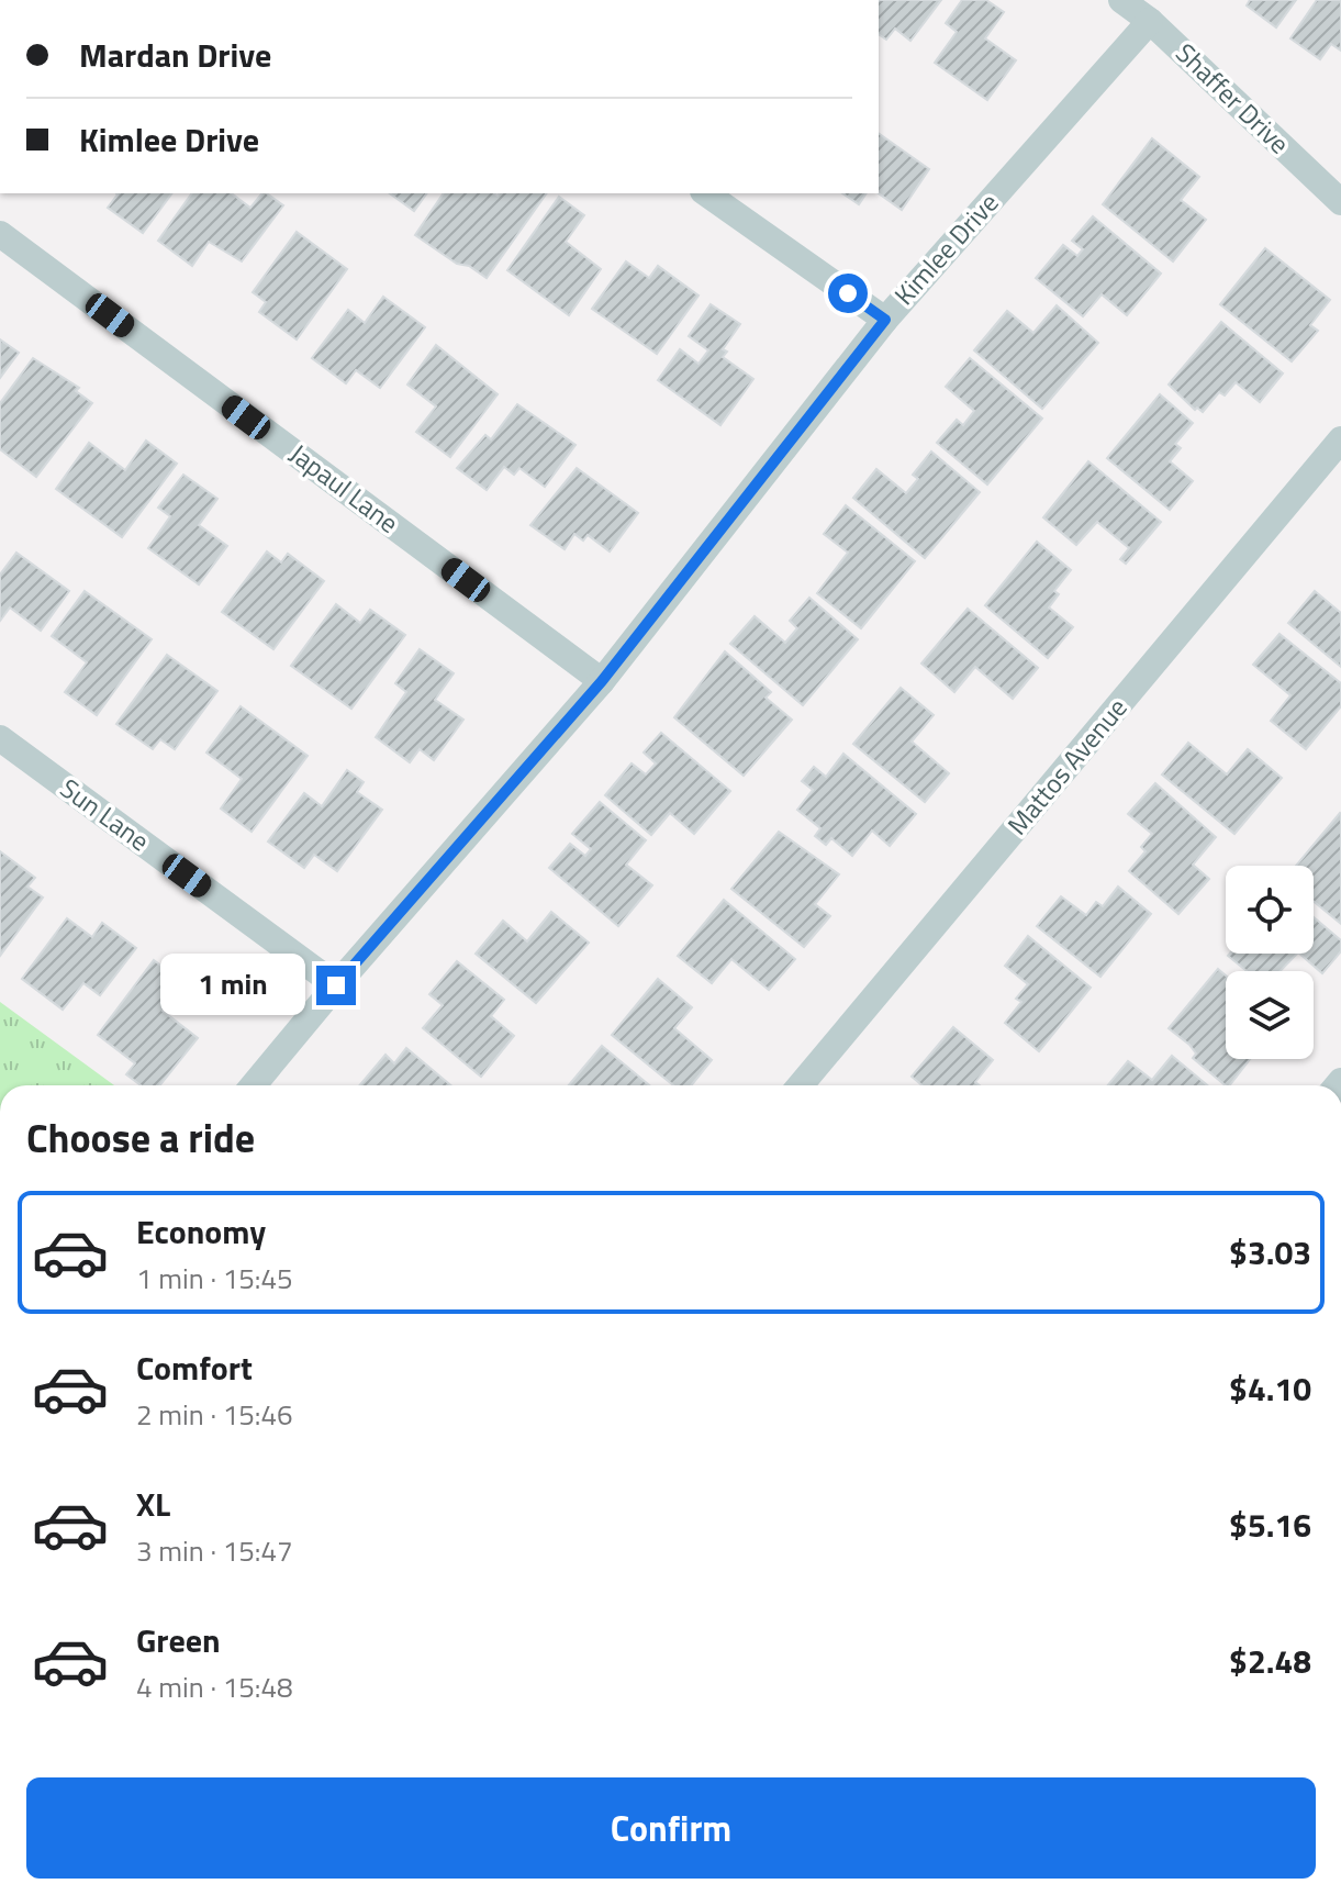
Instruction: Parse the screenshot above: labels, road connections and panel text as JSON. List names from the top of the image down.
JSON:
{
  "streets": {
    "street": [
      "Shaffer Drive",
      "Kimlee Drive",
      "Japaul Lane",
      "Mattos Avenue",
      "Sun Lane"
    ]
  },
  "crossings": [
    ["Shaffer Drive", "Kimlee Drive"],
    ["Kimlee Drive", "Japaul Lane"],
    ["Kimlee Drive", "Sun Lane"]
  ],
  "page": {
    "banner": ["Mardan Drive", "Kimlee Drive"],
    "bubble": "1 min",
    "heading": "Choose a ride",
    "list": [
      {
        "name": "Economy",
        "note": "1 min · 15:45",
        "value": "$3.03"
      },
      {
        "name": "Comfort",
        "note": "2 min · 15:46",
        "value": "$4.10"
      },
      {
        "name": "XL",
        "note": "3 min · 15:47",
        "value": "$5.16"
      },
      {
        "name": "Green",
        "note": "4 min · 15:48",
        "value": "$2.48"
      }
    ],
    "buttons": "Confirm"
  }
}
